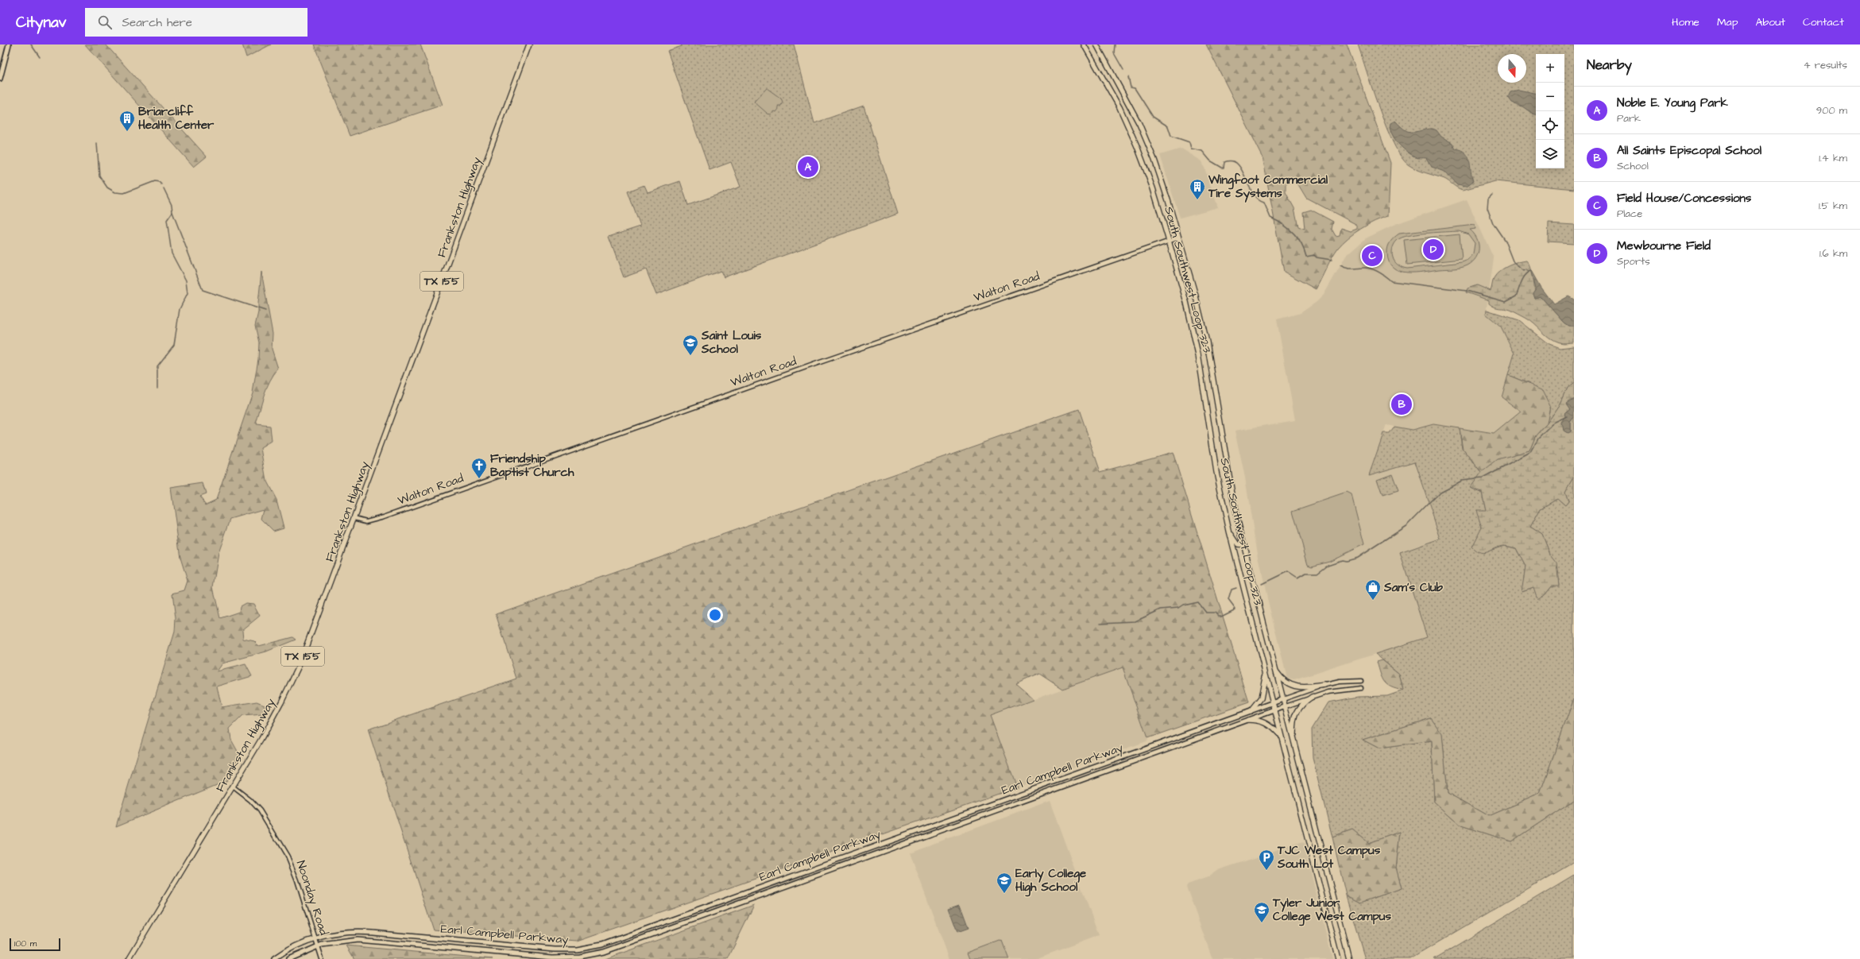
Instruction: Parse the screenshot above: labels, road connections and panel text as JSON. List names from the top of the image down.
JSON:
{
  "streets": {
    "main road": [
      "Frankston Highway",
      "South Southwest Loop 323",
      "TX 155",
      "Earl Campbell Parkway"
    ],
    "street": ["Walton Road", "Noonday Road"]
  },
  "crossings": [
    ["Frankston Highway", "Walton Road"],
    ["Frankston Highway", "Noonday Road"],
    ["South Southwest Loop 323", "Walton Road"],
    ["South Southwest Loop 323", "Earl Campbell Parkway"],
    ["Earl Campbell Parkway", "Noonday Road"]
  ],
  "places": {
    "building": ["Briarcliff Health Center", "Wingfoot Commercial Tire Systems"],
    "school or university": ["Saint Louis School", "Early College High School", "Tyler Junior College West Campus"],
    "church": ["Friendship Baptist Church"],
    "shop": ["Sam's Club"],
    "parking": ["TJC West Campus South Lot"]
  },
  "scale_bar": "100 m",
  "north": "bottom",
  "page": {
    "header": "Citynav",
    "search": "Search here",
    "nav": [
      "Home",
      "Map",
      "About",
      "Contact"
    ],
    "heading": ["Nearby", "4 results"],
    "map_buttons": ["+", "−"],
    "list": [
      {
        "mark": "A",
        "name": "Noble E. Young Park",
        "note": "Park",
        "value": "900 m"
      },
      {
        "mark": "B",
        "name": "All Saints Episcopal School",
        "note": "School",
        "value": "1.4 km"
      },
      {
        "mark": "C",
        "name": "Field House/Concessions",
        "note": "Place",
        "value": "1.5 km"
      },
      {
        "mark": "D",
        "name": "Mewbourne Field",
        "note": "Sports",
        "value": "1.6 km"
      }
    ],
    "pins": [
      "A",
      "D",
      "C",
      "B"
    ],
    "scale": "100 m"
  }
}
